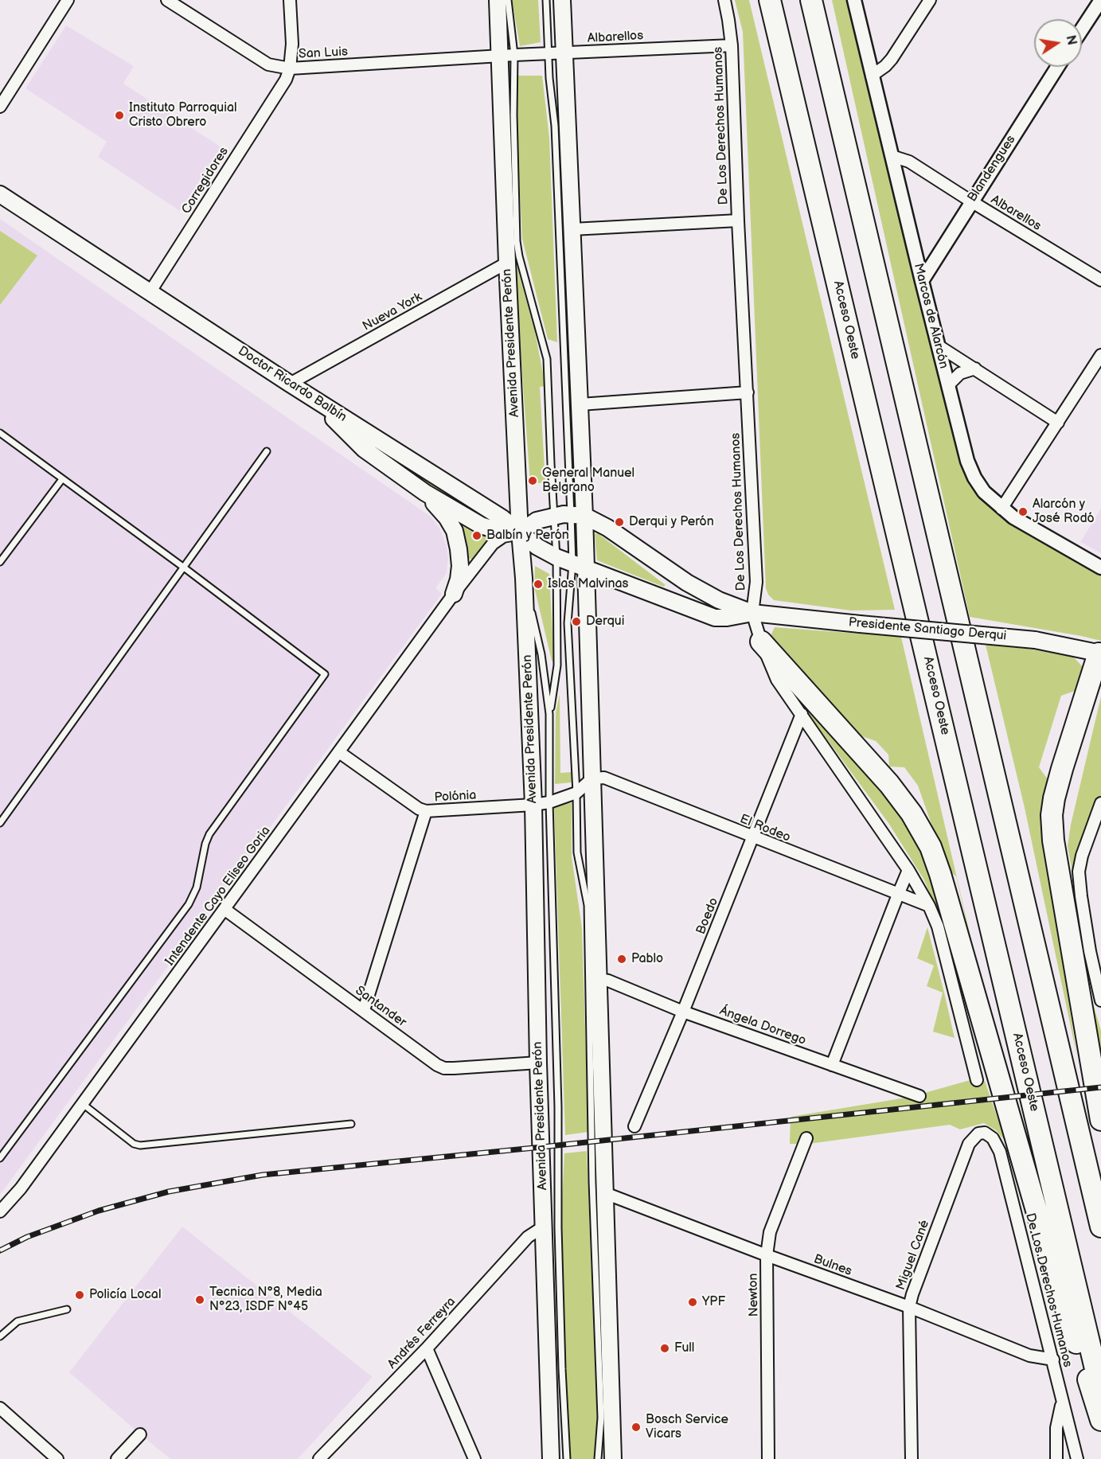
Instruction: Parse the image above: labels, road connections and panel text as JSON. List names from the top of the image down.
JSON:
{
  "streets": {
    "highway": ["Acceso Oeste"],
    "main road": ["Avenida Presidente Perón", "Doctor Ricardo Balbín", "Presidente Santiago Derqui"],
    "street": [
      "Albarellos",
      "San Luis",
      "De Los Derechos Humanos",
      "Blandengues",
      "Corregidores",
      "Nueva York",
      "Marcos de Alarcón",
      "Polónia",
      "El Rodeo",
      "Intendente Cayo Eliseo Goria",
      "Boedo",
      "Santander",
      "Ángela Dorrego",
      "Miguel Cané",
      "Bulnes",
      "Newton",
      "Andrés Ferreyra"
    ]
  },
  "crossings": [
    ["Albarellos", "San Luis"],
    ["Albarellos", "De Los Derechos Humanos"],
    ["Albarellos", "Blandengues"],
    ["Albarellos", "Marcos de Alarcón"],
    ["Albarellos", "Avenida Presidente Perón"],
    ["San Luis", "Corregidores"],
    ["San Luis", "Avenida Presidente Perón"],
    ["De Los Derechos Humanos", "Presidente Santiago Derqui"],
    ["De Los Derechos Humanos", "El Rodeo"],
    ["De Los Derechos Humanos", "Boedo"],
    ["De Los Derechos Humanos", "Miguel Cané"],
    ["De Los Derechos Humanos", "Bulnes"],
    ["Blandengues", "Marcos de Alarcón"],
    ["Corregidores", "Doctor Ricardo Balbín"],
    ["Nueva York", "Avenida Presidente Perón"],
    ["Nueva York", "Doctor Ricardo Balbín"],
    ["Avenida Presidente Perón", "Doctor Ricardo Balbín"],
    ["Avenida Presidente Perón", "Polónia"],
    ["Avenida Presidente Perón", "Intendente Cayo Eliseo Goria"],
    ["Avenida Presidente Perón", "Santander"],
    ["Avenida Presidente Perón", "Andrés Ferreyra"],
    ["Doctor Ricardo Balbín", "Presidente Santiago Derqui"],
    ["Doctor Ricardo Balbín", "Intendente Cayo Eliseo Goria"],
    ["Polónia", "Intendente Cayo Eliseo Goria"],
    ["El Rodeo", "Boedo"],
    ["Intendente Cayo Eliseo Goria", "Santander"],
    ["Boedo", "Ángela Dorrego"],
    ["Miguel Cané", "Bulnes"],
    ["Bulnes", "Newton"]
  ],
  "places": [
    "Instituto Parroquial Cristo Obrero",
    "General Manuel Belgrano",
    "Alarcón y José Rodó",
    "Derqui y Perón",
    "Balbín y Perón",
    "Islas Malvinas",
    "Derqui",
    "Pablo",
    "Policía Local",
    "Tecnica N°8, Media N°23, ISDF N°45",
    "YPF",
    "Full",
    "Bosch Service Vicars"
  ],
  "north": "right"
}
